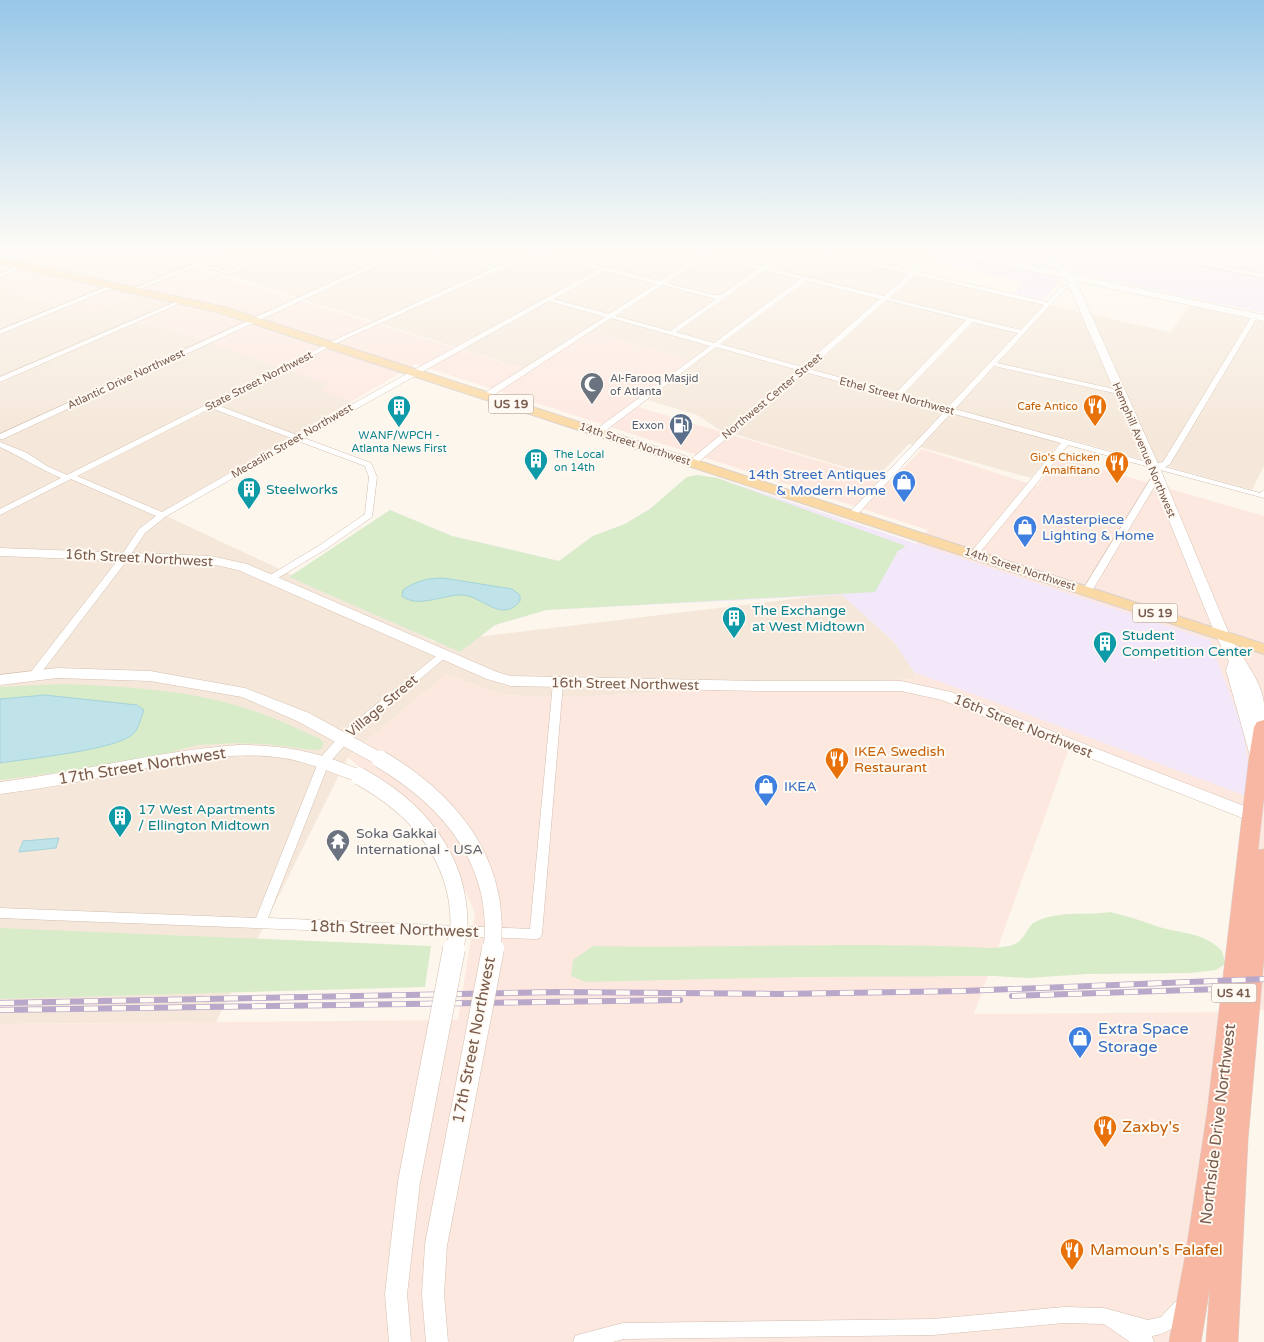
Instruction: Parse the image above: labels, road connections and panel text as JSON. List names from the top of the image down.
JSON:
{
  "streets": {
    "highway": ["US 41", "Northside Drive Northwest"],
    "main road": ["US 19", "14th Street Northwest"],
    "street": [
      "Atlantic Drive Northwest",
      "State Street Northwest",
      "Northwest Center Street",
      "Ethel Street Northwest",
      "Mecaslin Street Northwest",
      "Hemphill Avenue Northwest",
      "16th Street Northwest",
      "Village Street",
      "17th Street Northwest",
      "18th Street Northwest"
    ]
  },
  "crossings": [
    ["Atlantic Drive Northwest", "14th Street Northwest"],
    ["State Street Northwest", "14th Street Northwest"],
    ["Northwest Center Street", "Ethel Street Northwest"],
    ["Northwest Center Street", "14th Street Northwest"],
    ["Ethel Street Northwest", "Hemphill Avenue Northwest"],
    ["Mecaslin Street Northwest", "14th Street Northwest"],
    ["Mecaslin Street Northwest", "16th Street Northwest"],
    ["Mecaslin Street Northwest", "17th Street Northwest"],
    ["14th Street Northwest", "Hemphill Avenue Northwest"],
    ["Hemphill Avenue Northwest", "Northside Drive Northwest"],
    ["16th Street Northwest", "Village Street"],
    ["16th Street Northwest", "18th Street Northwest"],
    ["16th Street Northwest", "Northside Drive Northwest"],
    ["Village Street", "17th Street Northwest"]
  ],
  "places": {
    "mosque": ["Al-Farooq Masjid of Atlanta"],
    "restaurant": [
      "Cafe Antico",
      "Gio's Chicken Amalfitano",
      "IKEA Swedish Restaurant",
      "Zaxby's",
      "Mamoun's Falafel"
    ],
    "building": [
      "WANF/WPCH - Atlanta News First",
      "The Local on 14th",
      "Steelworks",
      "The Exchange at West Midtown",
      "Student Competition Center",
      "17 West Apartments / Ellington Midtown"
    ],
    "fuel station": ["Exxon"],
    "shop": [
      "14th Street Antiques & Modern Home",
      "Masterpiece Lighting & Home",
      "IKEA",
      "Extra Space Storage"
    ],
    "temple": ["Soka Gakkai International - USA"]
  }
}
